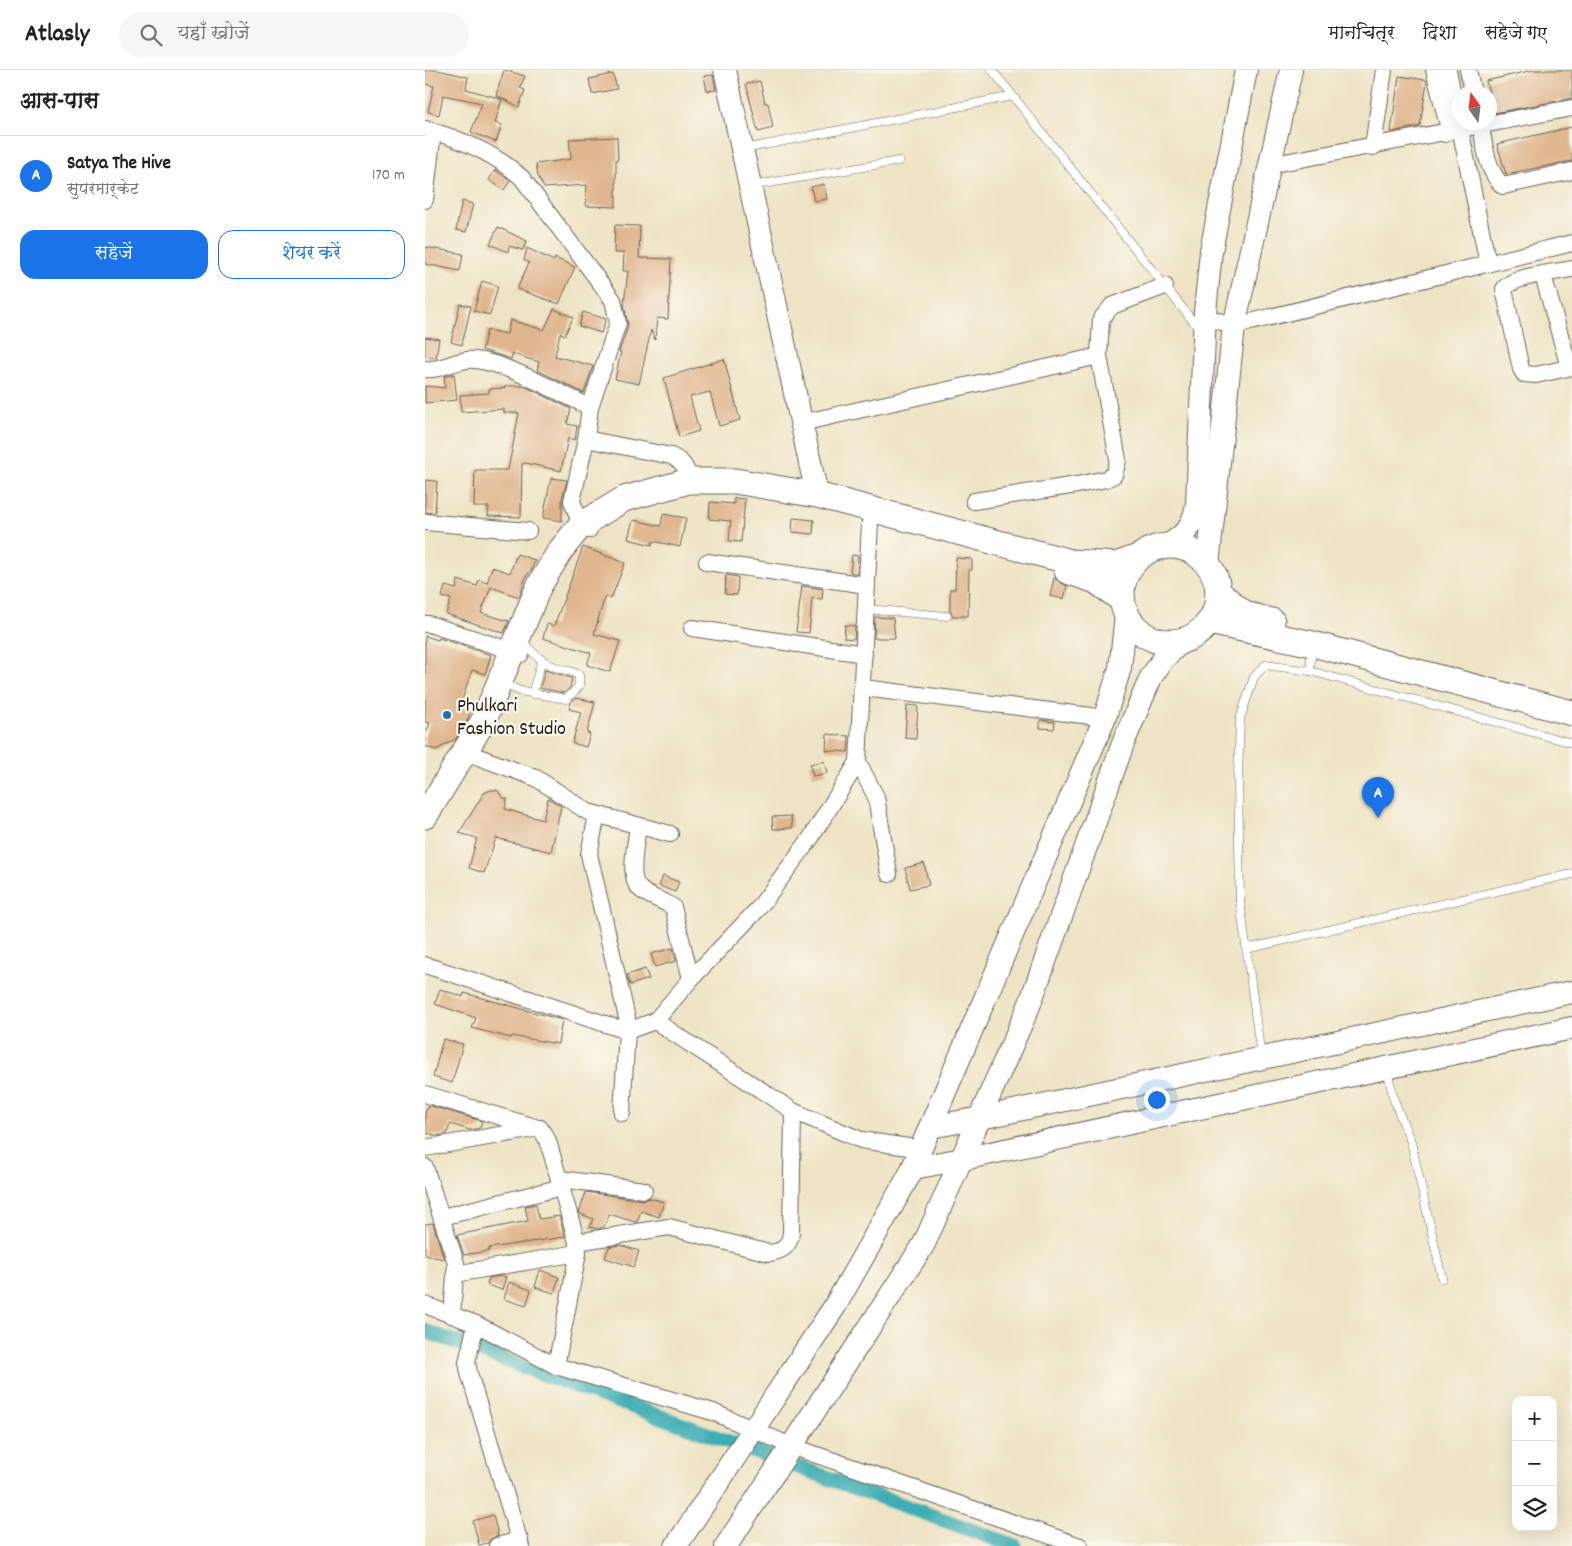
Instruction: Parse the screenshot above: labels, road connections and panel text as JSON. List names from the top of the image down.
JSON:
{
  "places": ["Phulkari Fashion Studio"],
  "north": "top",
  "page": {
    "header": "Atlasly",
    "search": "यहाँ खोजें",
    "nav": ["मानचित्र", "दिशा", "सहेजे गए"],
    "heading": "आस-पास",
    "list": [
      {
        "mark": "A",
        "name": "Satya The Hive",
        "note": "सुपरमार्केट",
        "value": "170 m"
      }
    ],
    "buttons": ["सहेजें", "शेयर करें"],
    "pins": "A",
    "map_buttons": ["+", "−"]
  }
}
